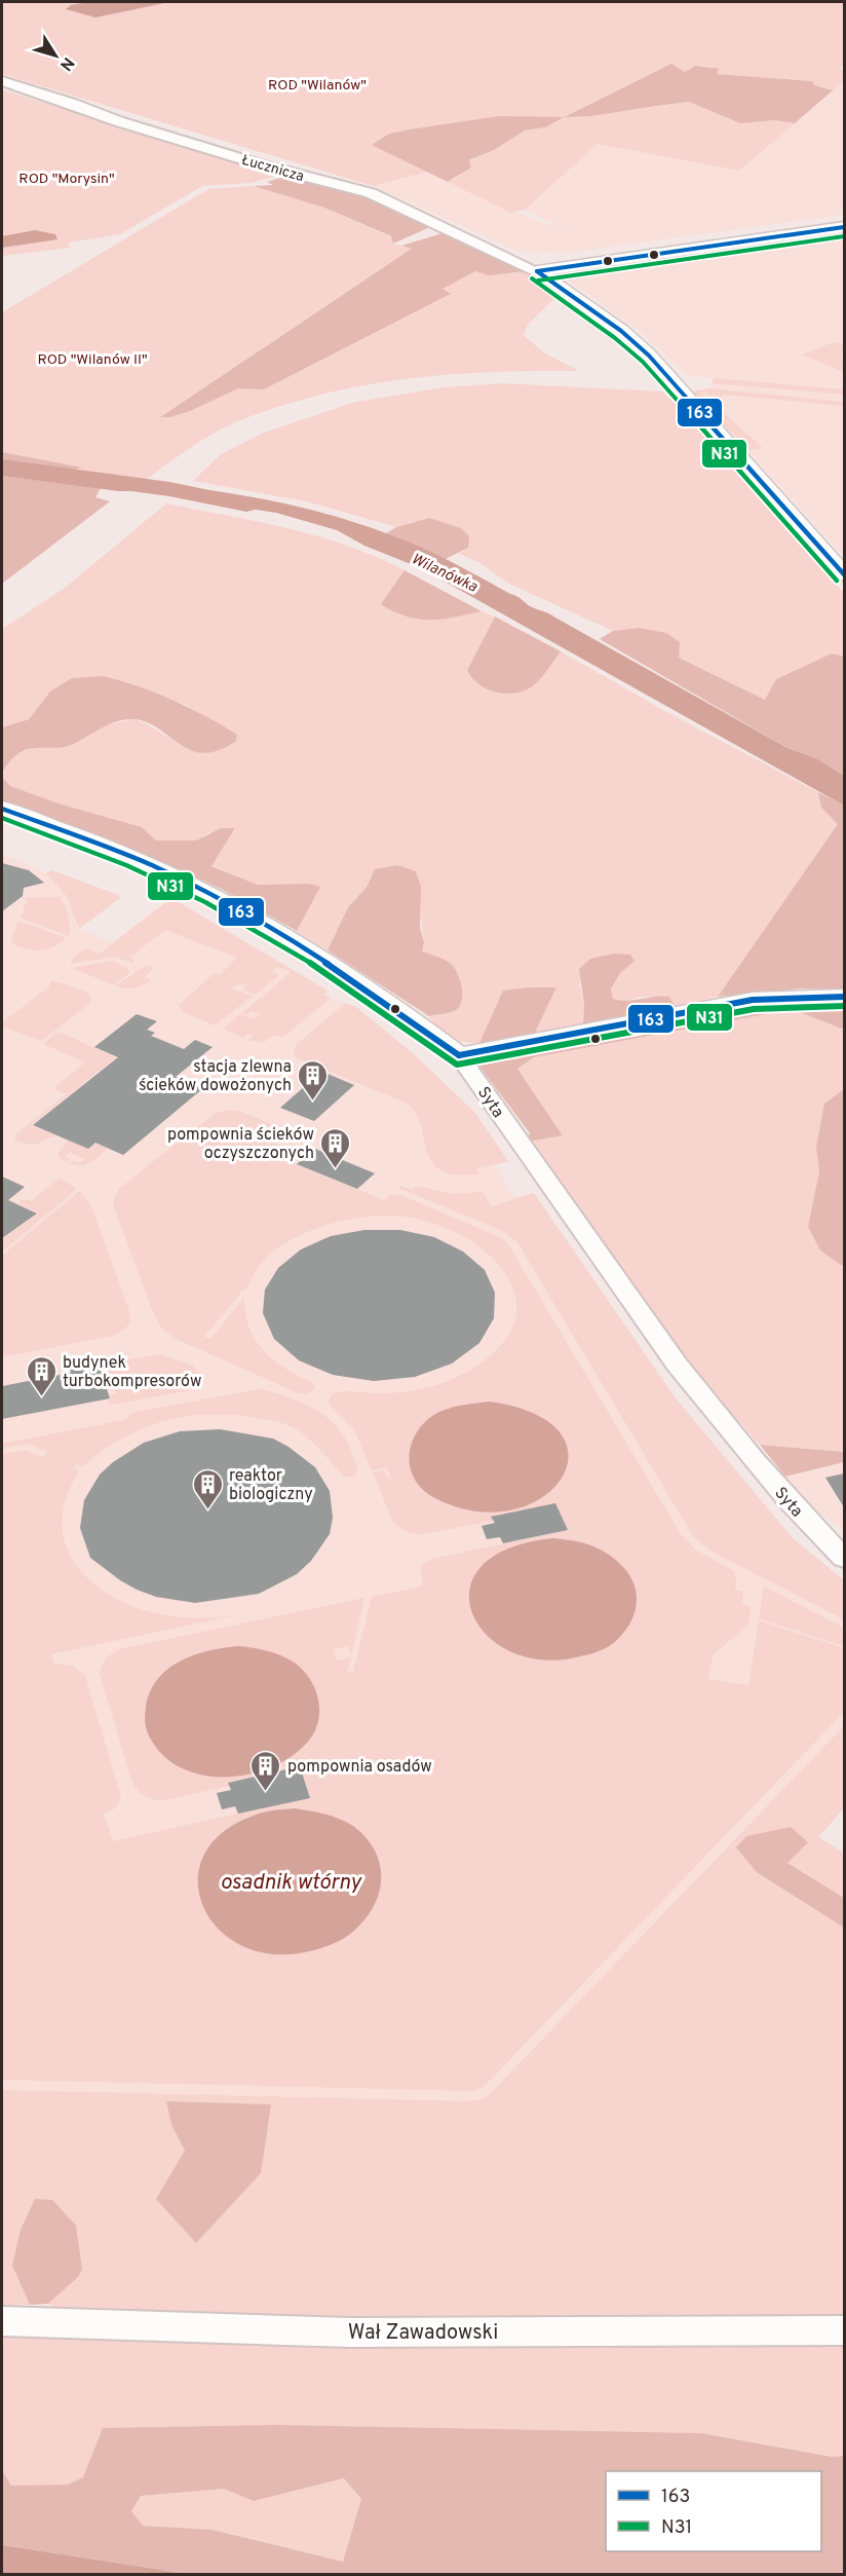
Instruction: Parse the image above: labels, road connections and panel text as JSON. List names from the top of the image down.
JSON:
{
  "streets": {
    "street": ["Łucznicza", "Syta", "Wał Zawadowski"]
  },
  "water": ["Wilanówka", "osadnik wtórny"],
  "parks": ["ROD \"Wilanów\"", "ROD \"Morysin\"", "ROD \"Wilanów II\""],
  "places": {
    "building": [
      "stacja zlewna ścieków dowożonych",
      "pompownia ścieków oczyszczonych",
      "budynek turbokompresorów",
      "reaktor biologiczny",
      "pompownia osadów"
    ]
  },
  "lines": ["transit line 163", "transit line N31"],
  "legend": ["163", "N31"],
  "north": "bottom right"
}
